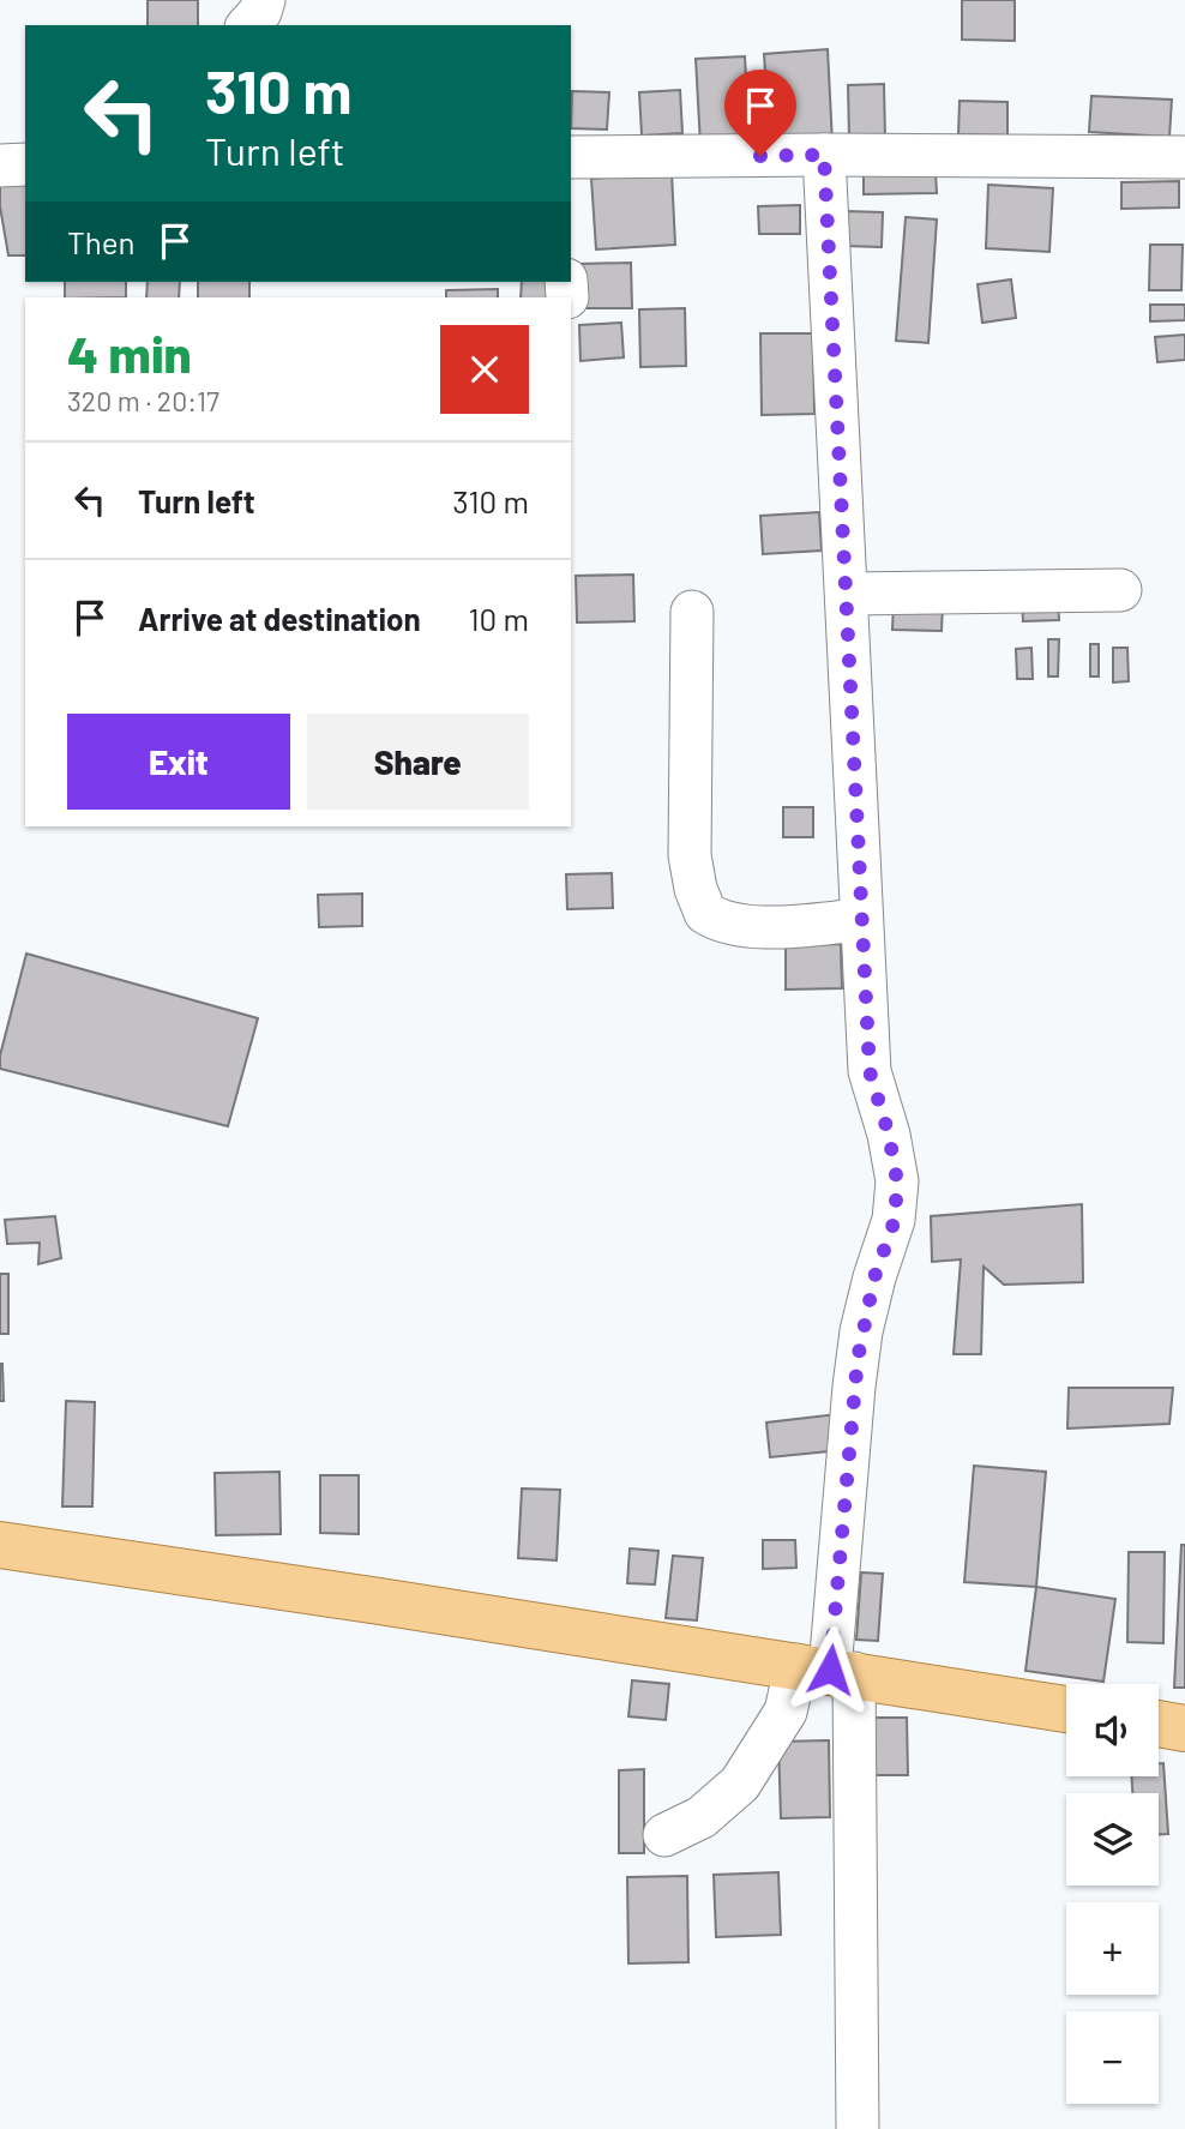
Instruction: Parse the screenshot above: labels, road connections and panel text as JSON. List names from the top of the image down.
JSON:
{
  "page": {
    "turn": ["310 m", "Turn left"],
    "then": "Then",
    "heading": ["4 min", "320 m · 20:17"],
    "list": [
      {
        "name": "Turn left",
        "value": "310 m"
      },
      {
        "name": "Arrive at destination",
        "value": "10 m"
      }
    ],
    "buttons": ["Exit", "Share"],
    "map_buttons": ["+", "−"]
  }
}
